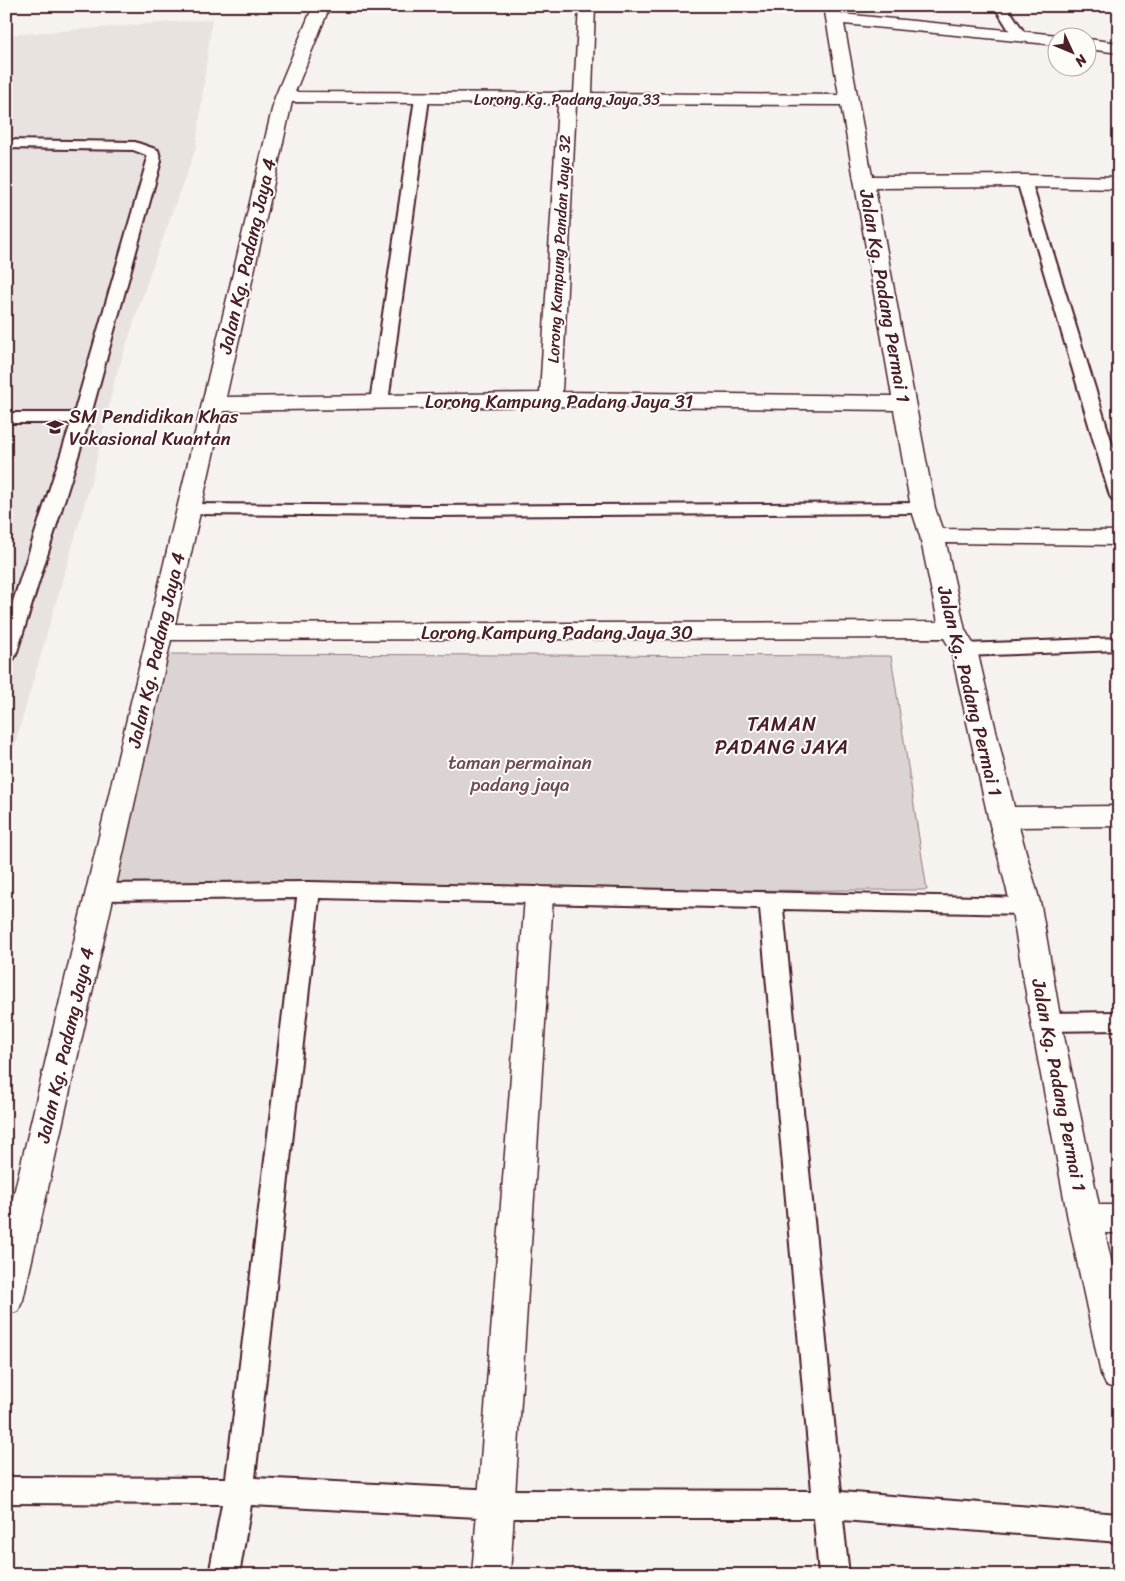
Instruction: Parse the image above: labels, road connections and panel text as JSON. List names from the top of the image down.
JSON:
{
  "streets": {
    "street": [
      "Lorong Kg. Padang Jaya 33",
      "Lorong Kampung Pandan Jaya 32",
      "Jalan Kg. Padang Jaya 4",
      "Jalan Kg. Padang Permai 1",
      "Lorong Kampung Padang Jaya 31",
      "Lorong Kampung Padang Jaya 30"
    ]
  },
  "crossings": [
    ["Lorong Kg. Padang Jaya 33", "Lorong Kampung Pandan Jaya 32"],
    ["Lorong Kg. Padang Jaya 33", "Jalan Kg. Padang Jaya 4"],
    ["Lorong Kg. Padang Jaya 33", "Jalan Kg. Padang Permai 1"],
    ["Lorong Kampung Pandan Jaya 32", "Lorong Kampung Padang Jaya 31"],
    ["Jalan Kg. Padang Jaya 4", "Lorong Kampung Padang Jaya 31"],
    ["Jalan Kg. Padang Jaya 4", "Lorong Kampung Padang Jaya 30"],
    ["Jalan Kg. Padang Permai 1", "Lorong Kampung Padang Jaya 31"],
    ["Jalan Kg. Padang Permai 1", "Lorong Kampung Padang Jaya 30"]
  ],
  "districts": ["TAMAN PADANG JAYA"],
  "parks": ["taman permainan padang jaya"],
  "places": {
    "school or university": ["SM Pendidikan Khas Vokasional Kuantan"]
  },
  "north": "bottom right"
}
